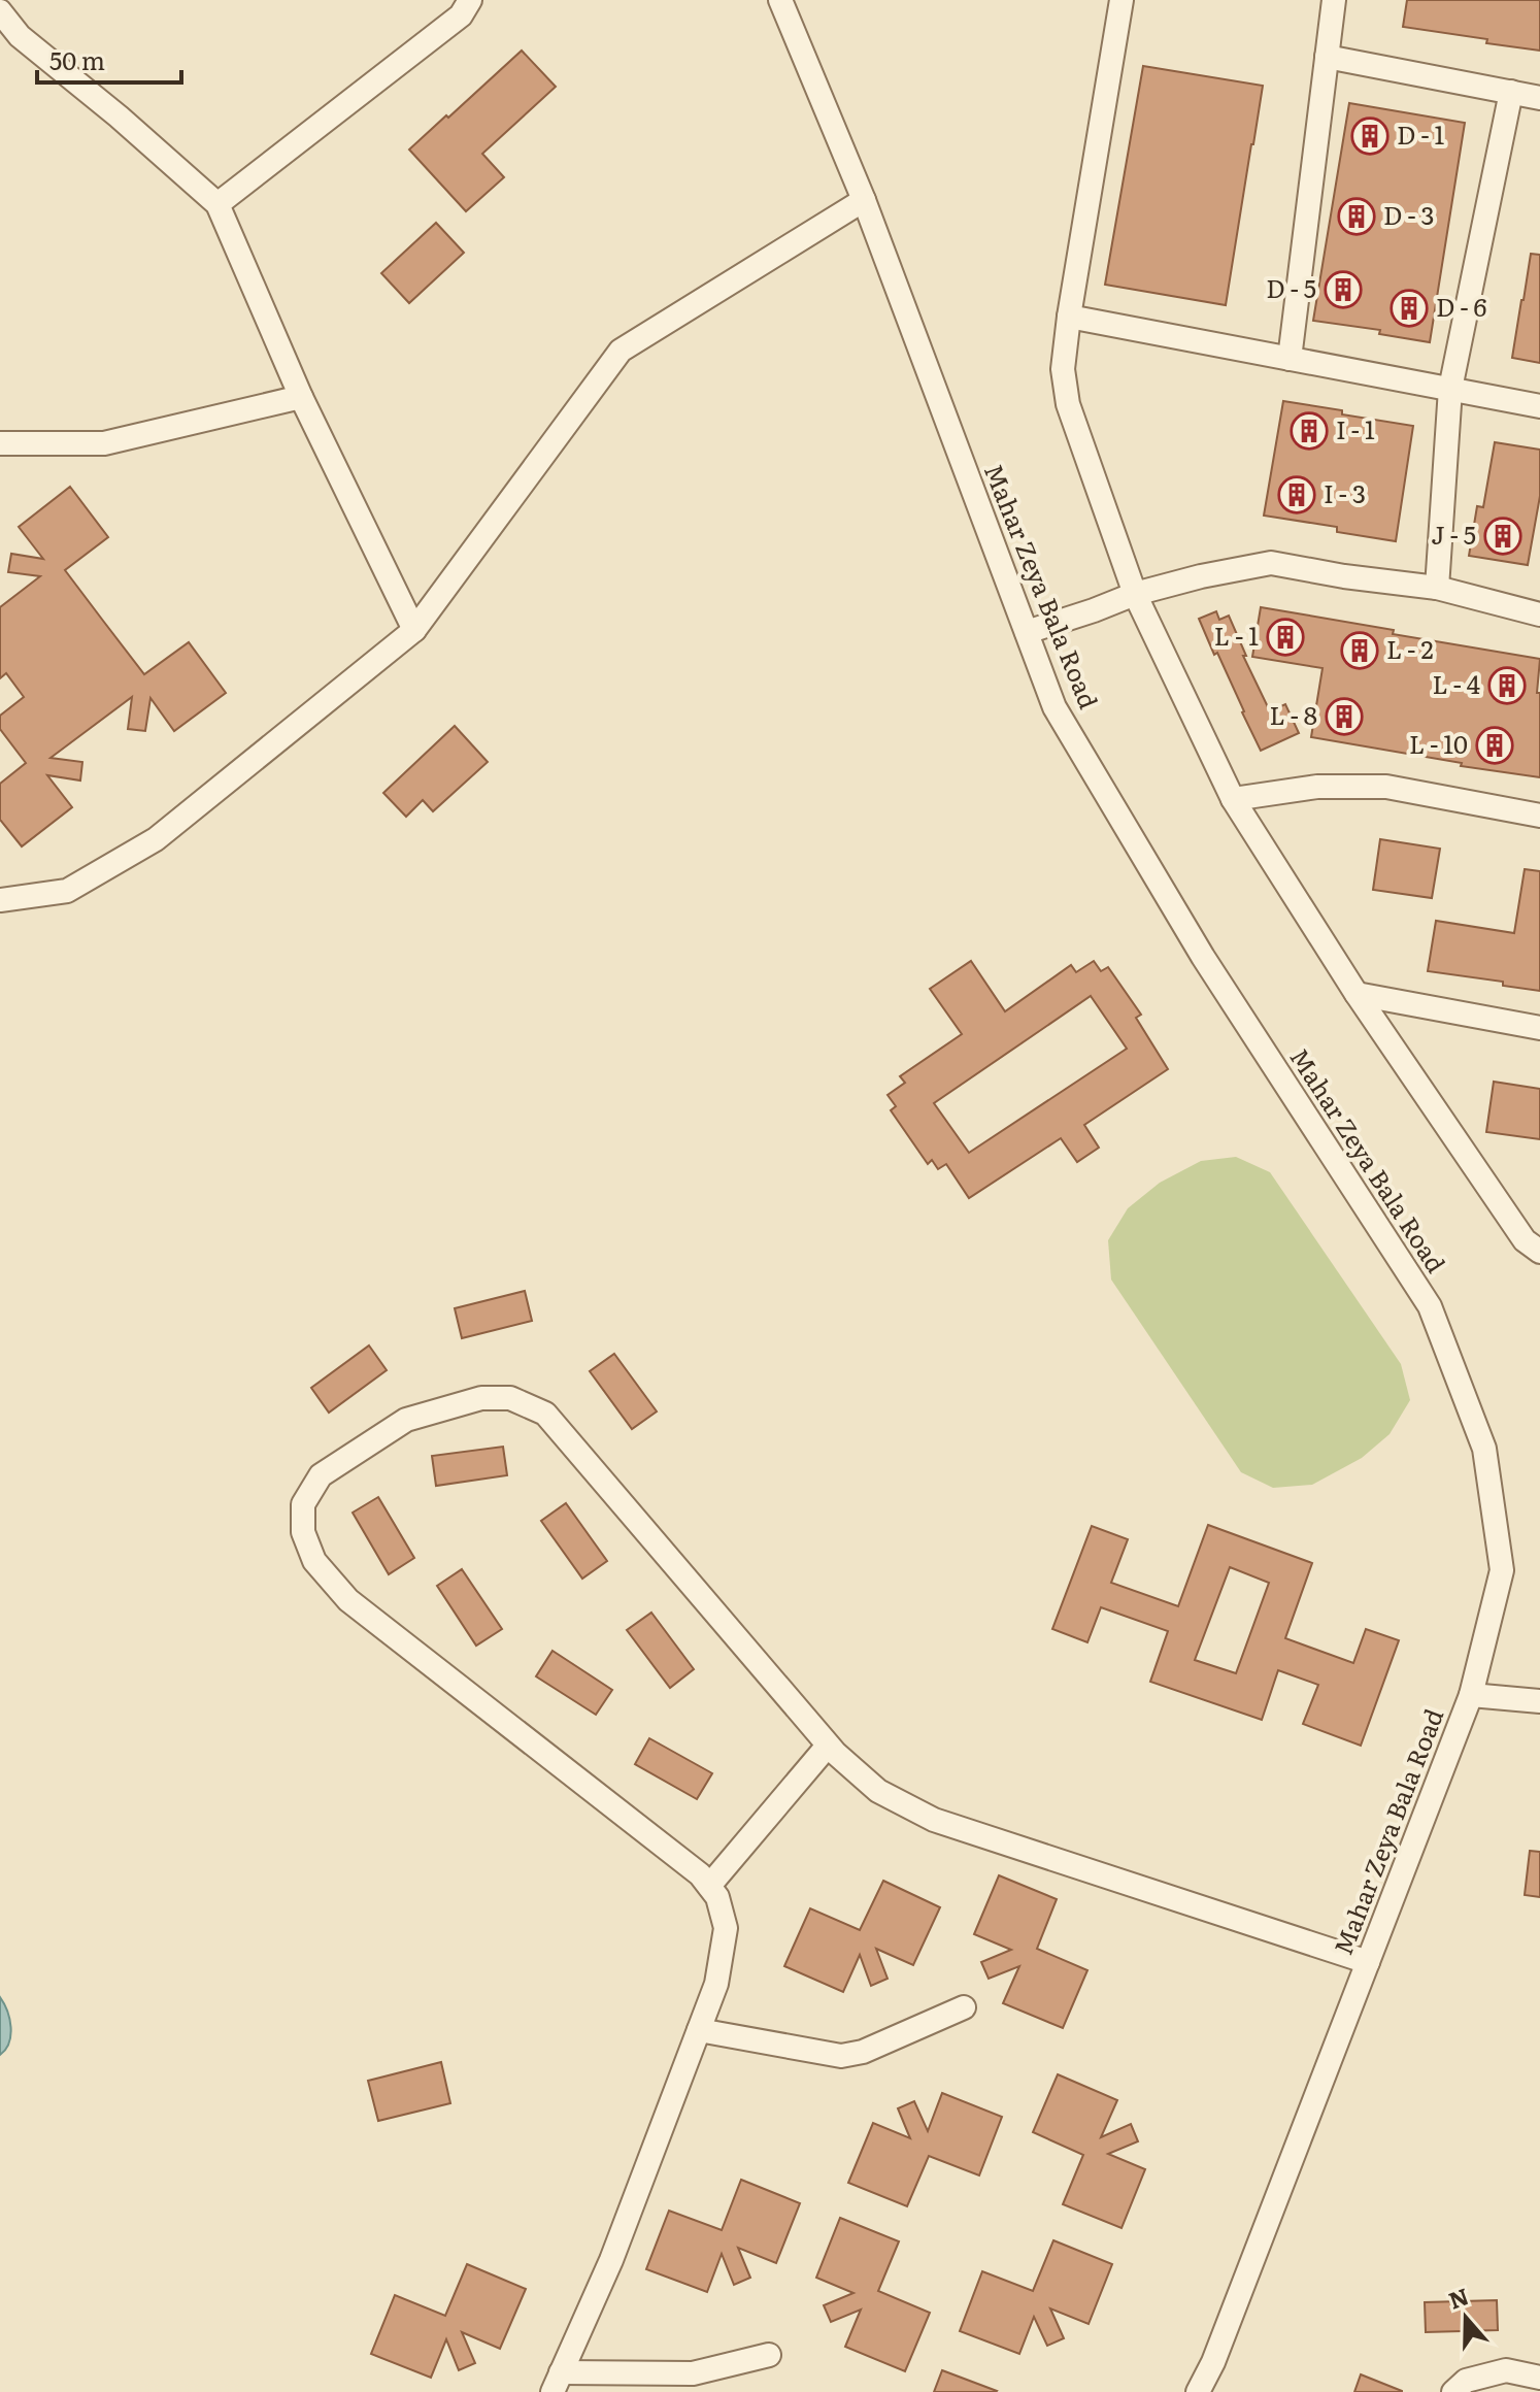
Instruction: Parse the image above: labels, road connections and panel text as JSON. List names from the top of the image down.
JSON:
{
  "streets": {
    "street": ["Mahar Zeya Bala Road"]
  },
  "places": {
    "building": [
      "D - 1",
      "D - 3",
      "D - 5",
      "D - 6",
      "I - 1",
      "I - 3",
      "J - 5",
      "L - 1",
      "L - 2",
      "L - 4",
      "L - 8",
      "L - 10"
    ]
  },
  "scale_bar": "50 m",
  "north": "top"
}
